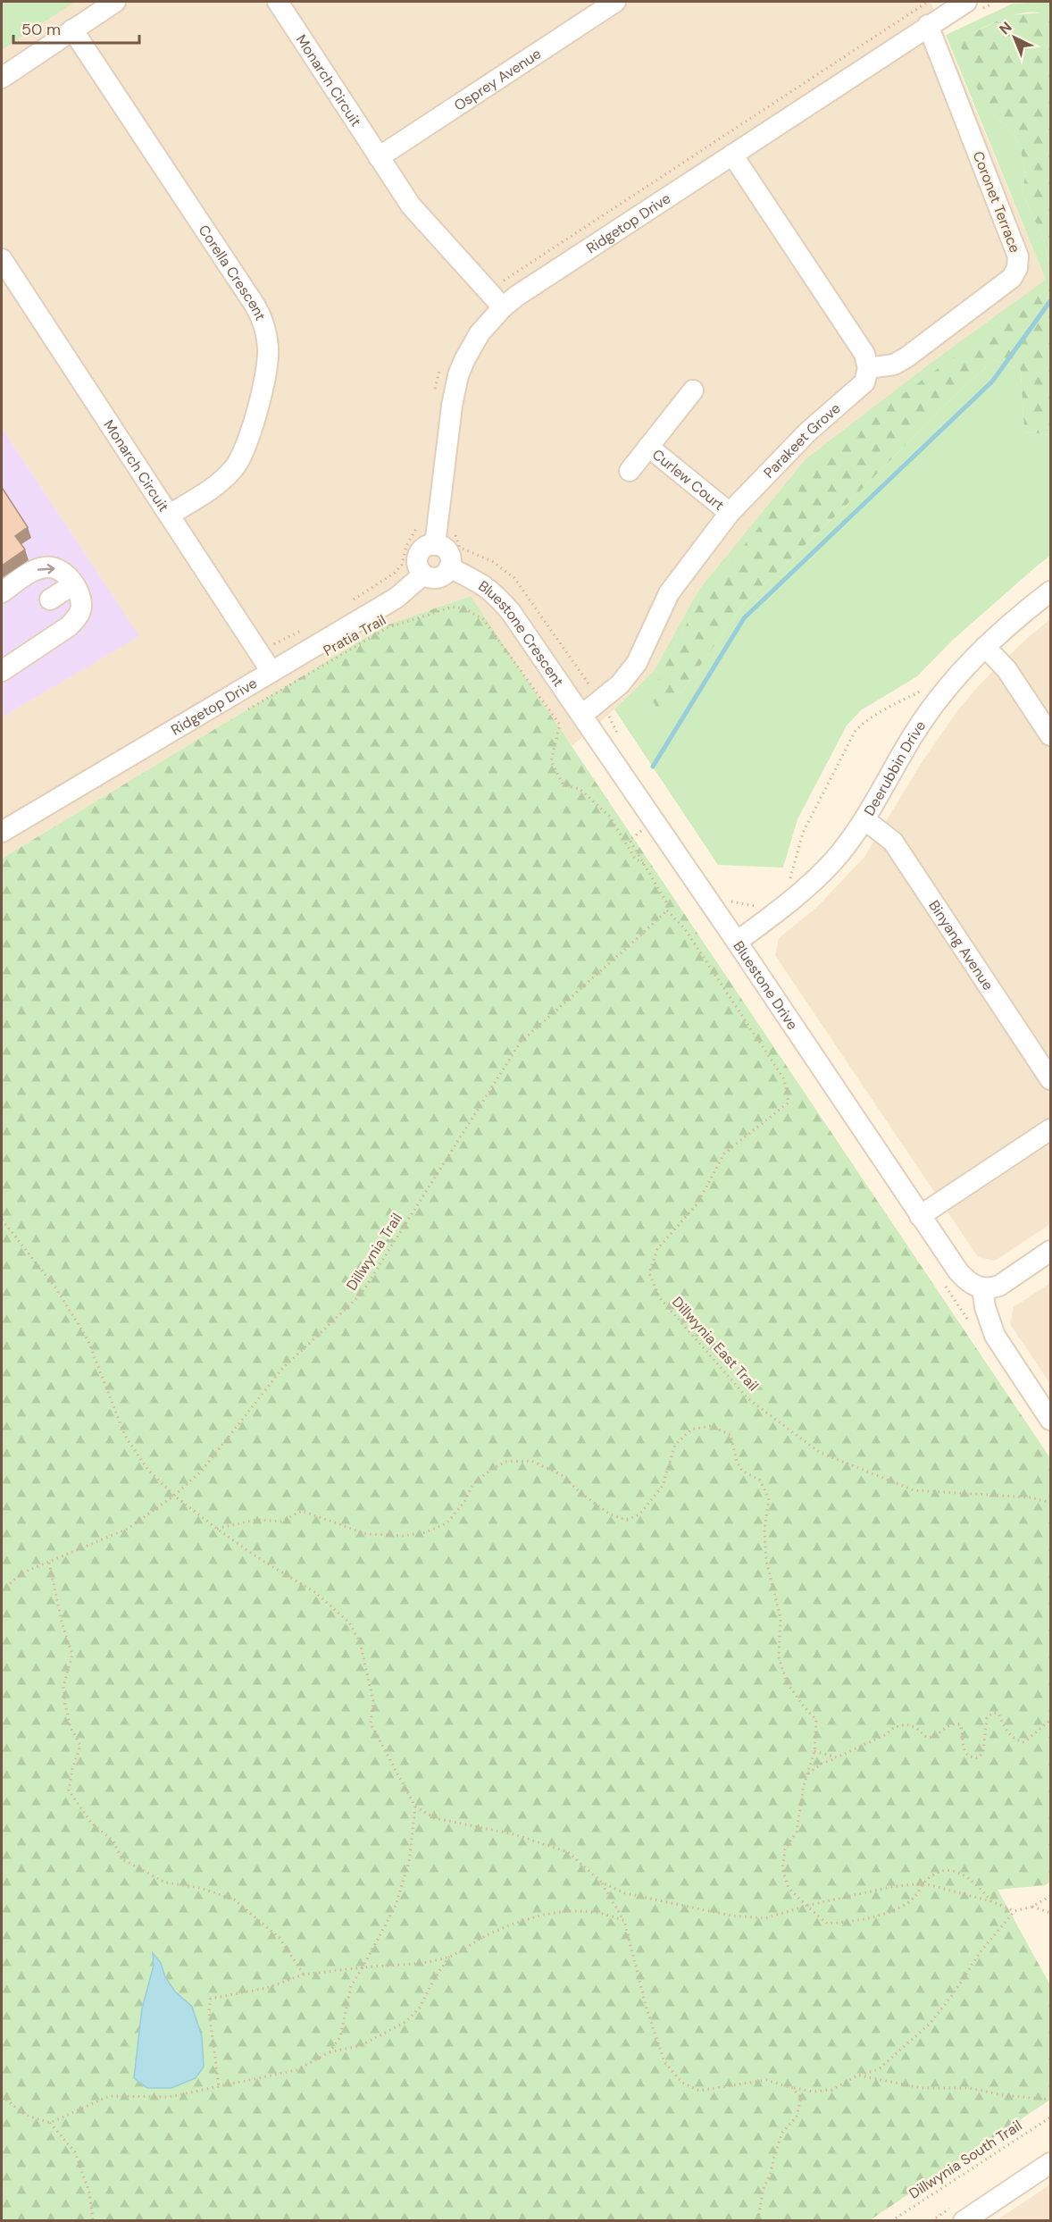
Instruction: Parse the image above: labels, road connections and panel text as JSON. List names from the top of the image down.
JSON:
{
  "streets": {
    "street": [
      "Osprey Avenue",
      "Monarch Circuit",
      "Coronet Terrace",
      "Ridgetop Drive",
      "Corella Crescent",
      "Parakeet Grove",
      "Curlew Court",
      "Bluestone Crescent",
      "Deerubbin Drive",
      "Binyang Avenue",
      "Bluestone Drive"
    ],
    "path": [
      "Pratia Trail",
      "Dillwynia Trail",
      "Dillwynia East Trail",
      "Dillwynia South Trail"
    ]
  },
  "crossings": [
    ["Osprey Avenue", "Monarch Circuit"],
    ["Monarch Circuit", "Ridgetop Drive"],
    ["Monarch Circuit", "Corella Crescent"],
    ["Coronet Terrace", "Ridgetop Drive"],
    ["Coronet Terrace", "Parakeet Grove"],
    ["Ridgetop Drive", "Bluestone Crescent"],
    ["Parakeet Grove", "Curlew Court"],
    ["Parakeet Grove", "Bluestone Crescent"],
    ["Parakeet Grove", "Bluestone Drive"],
    ["Bluestone Crescent", "Bluestone Drive"],
    ["Deerubbin Drive", "Binyang Avenue"],
    ["Deerubbin Drive", "Bluestone Drive"],
    ["Dillwynia Trail", "Dillwynia East Trail"]
  ],
  "scale_bar": "50 m",
  "north": "top left"
}
